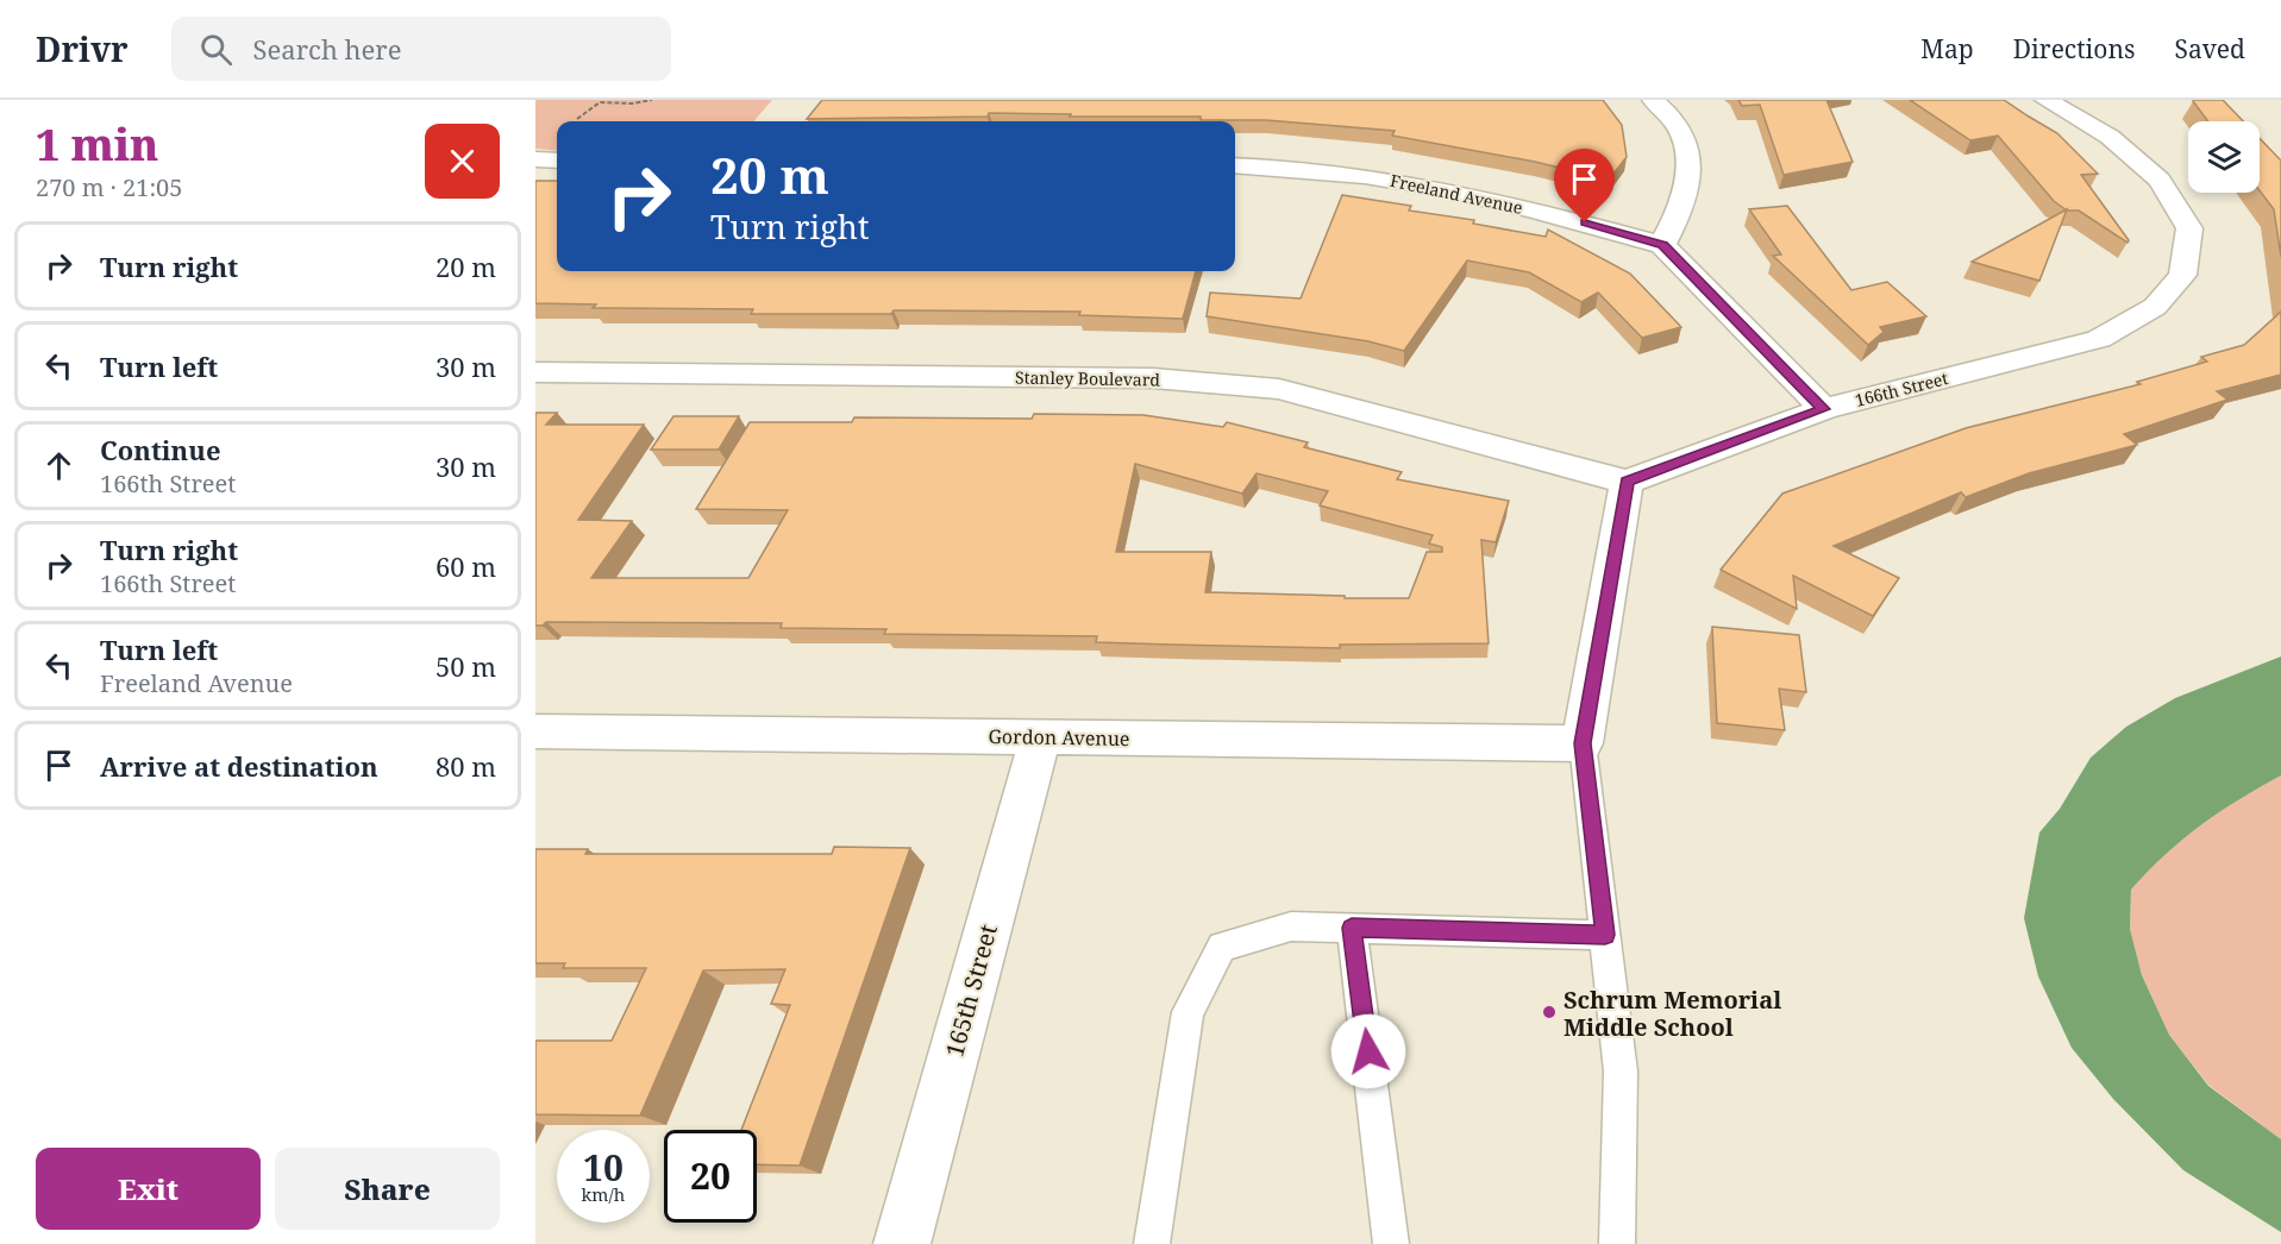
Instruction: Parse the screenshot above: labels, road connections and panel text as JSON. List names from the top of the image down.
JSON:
{
  "streets": {
    "street": [
      "Freeland Avenue",
      "Stanley Boulevard",
      "166th Street",
      "Gordon Avenue",
      "165th Street"
    ]
  },
  "crossings": [
    ["Stanley Boulevard", "166th Street"],
    ["Gordon Avenue", "165th Street"]
  ],
  "places": ["Schrum Memorial Middle School"],
  "page": {
    "header": "Drivr",
    "search": "Search here",
    "nav": ["Map", "Directions", "Saved"],
    "heading": ["1 min", "270 m · 21:05"],
    "turn": ["20 m", "Turn right"],
    "list": [
      {
        "name": "Turn right",
        "value": "20 m"
      },
      {
        "name": "Turn left",
        "value": "30 m"
      },
      {
        "name": "Continue",
        "note": "166th Street",
        "value": "30 m"
      },
      {
        "name": "Turn right",
        "note": "166th Street",
        "value": "60 m"
      },
      {
        "name": "Turn left",
        "note": "Freeland Avenue",
        "value": "50 m"
      },
      {
        "name": "Arrive at destination",
        "value": "80 m"
      }
    ],
    "speed": "10 km/h",
    "limit": "20",
    "buttons": ["Exit", "Share"]
  }
}
